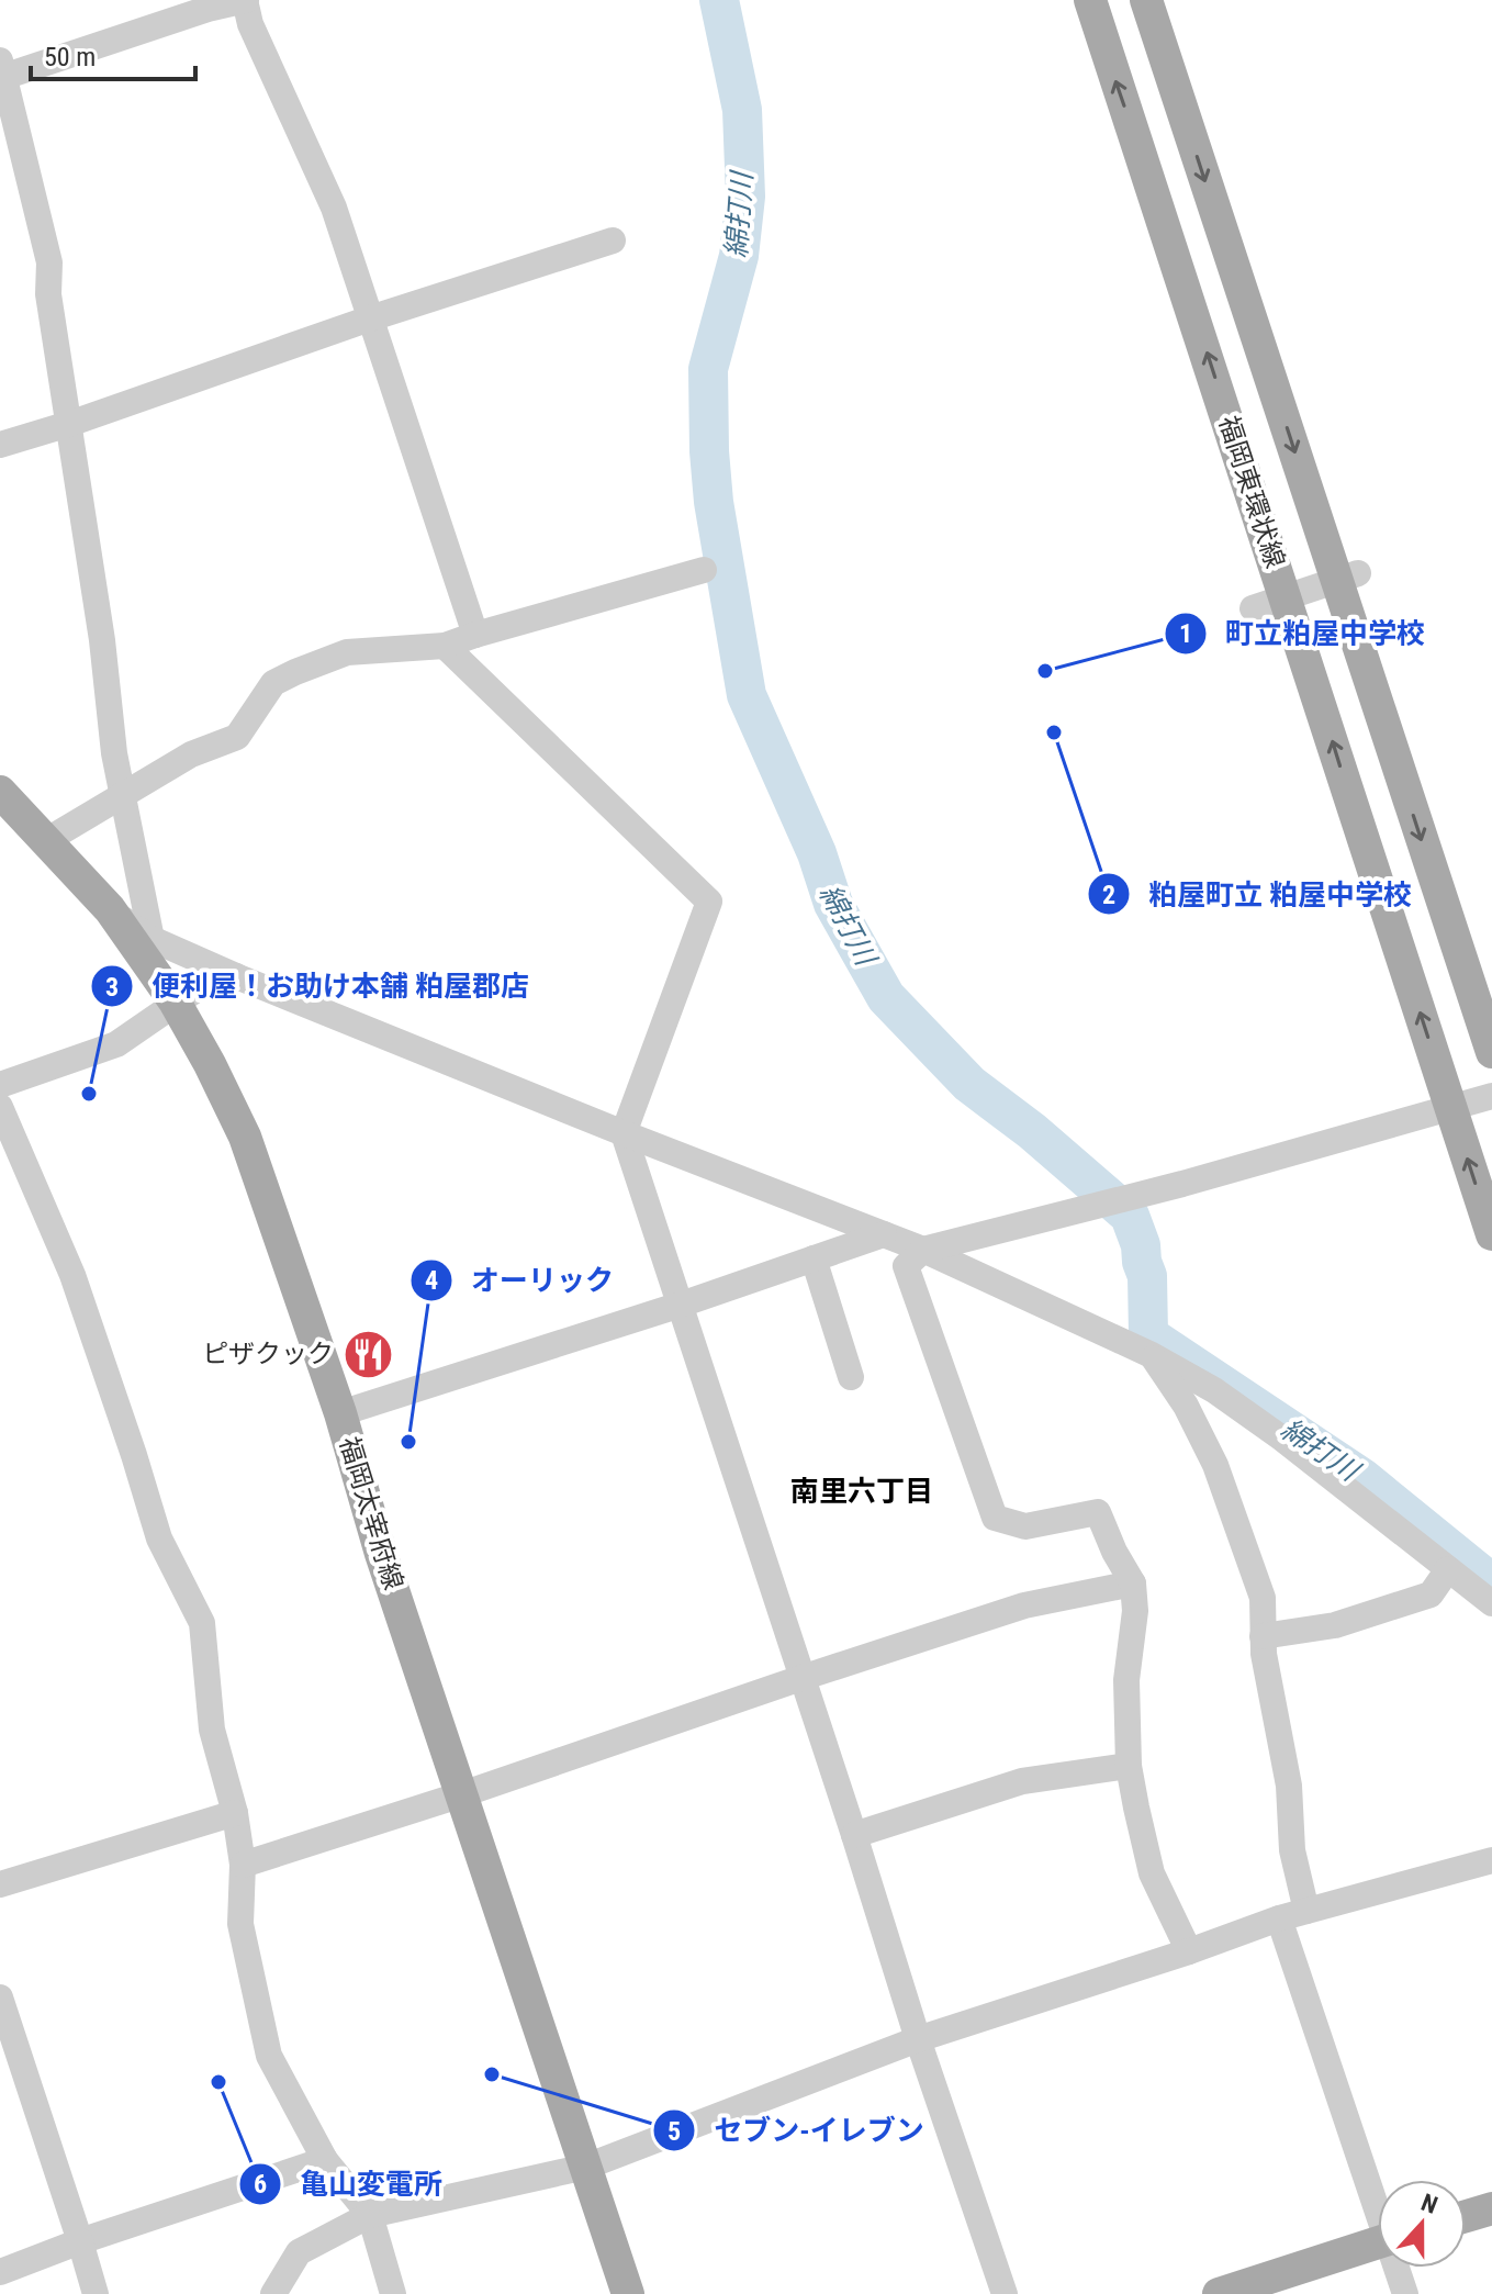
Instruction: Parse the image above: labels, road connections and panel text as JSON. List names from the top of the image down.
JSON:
{
  "streets": {
    "main road": ["福岡東環状線", "福岡太宰府線"]
  },
  "districts": ["南里六丁目"],
  "water": ["綿打川"],
  "places": {
    "other": [
      "町立粕屋中学校",
      "粕屋町立 粕屋中学校",
      "便利屋！お助け本舗 粕屋郡店",
      "オーリック",
      "セブン-イレブン",
      "亀山変電所"
    ],
    "restaurant": ["ピザクック"]
  },
  "scale_bar": "50 m",
  "north": "top"
}
